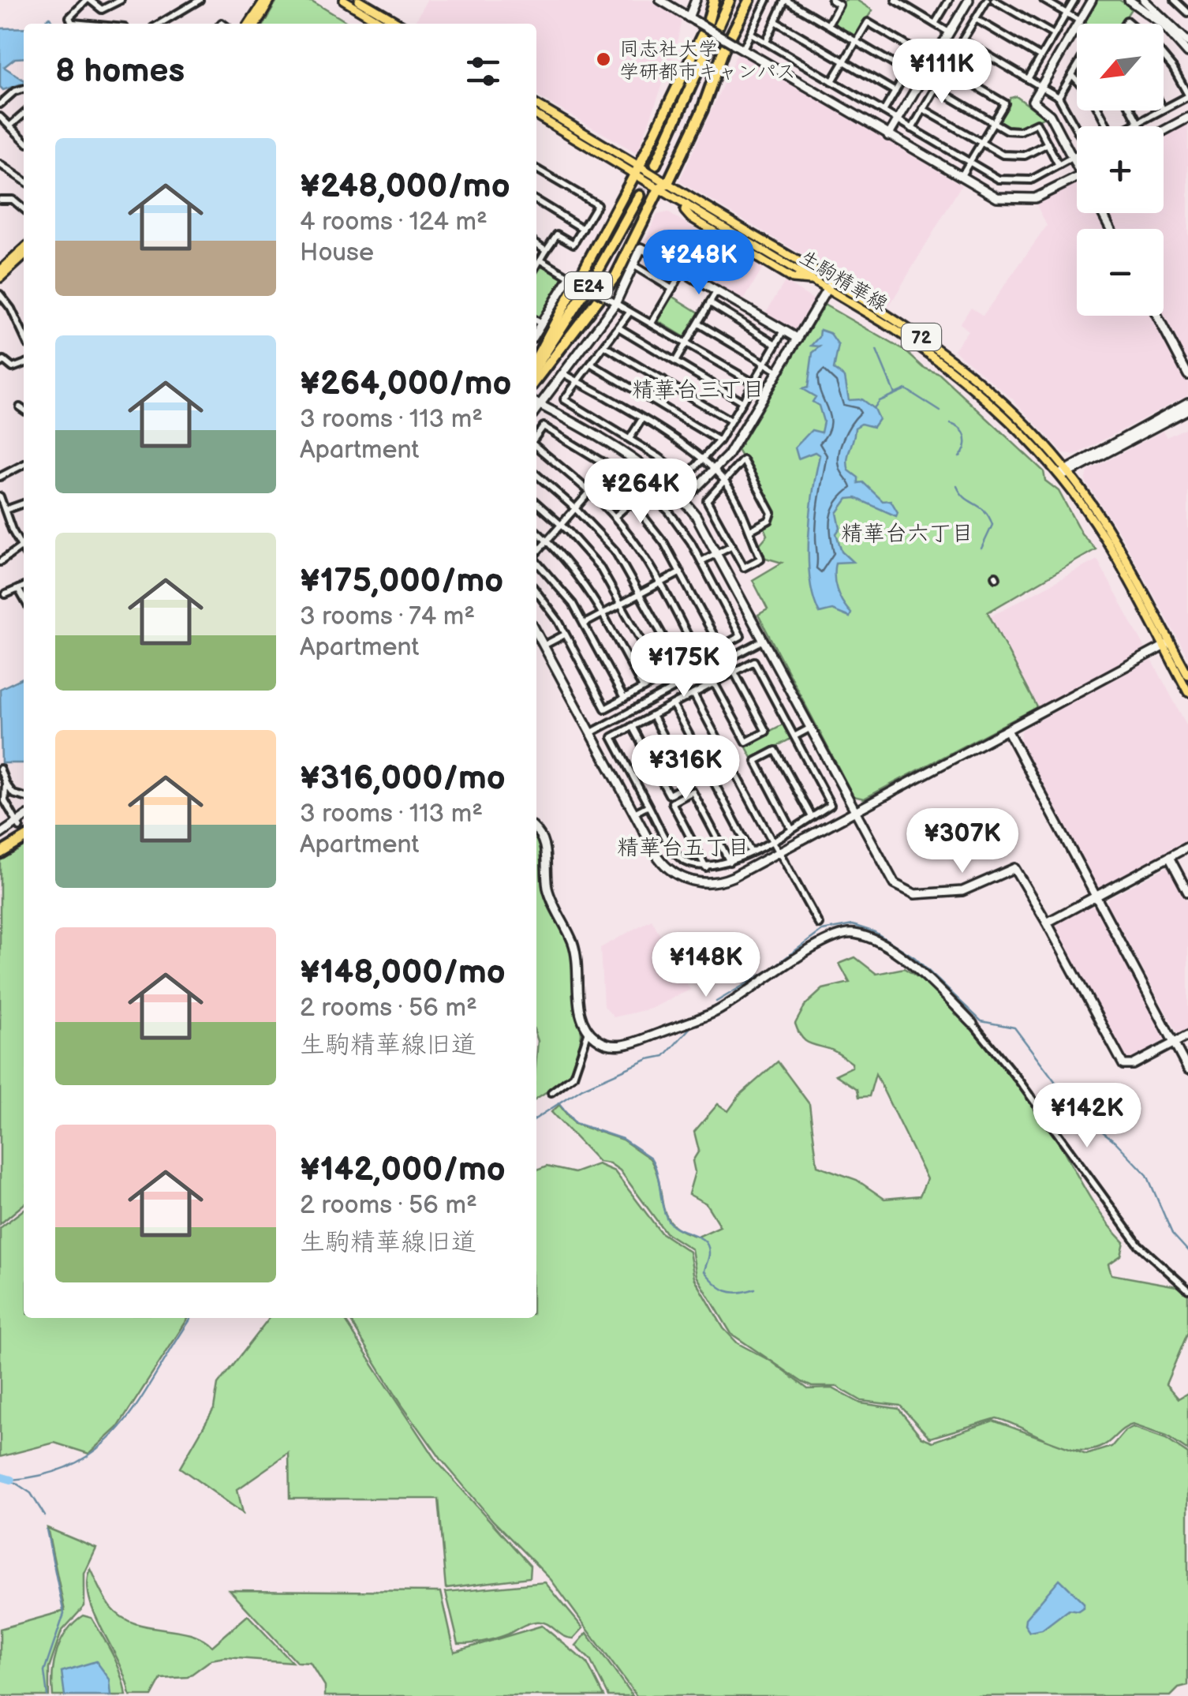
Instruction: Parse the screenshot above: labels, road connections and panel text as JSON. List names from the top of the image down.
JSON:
{
  "streets": {
    "highway": ["E24"],
    "main road": ["生駒精華線", "72"]
  },
  "districts": ["精華台三丁目", "精華台六丁目", "精華台五丁目"],
  "places": ["同志社大学 学研都市キャンパス"],
  "north": "bottom left",
  "page": {
    "map_buttons": ["+", "−"],
    "heading": "8 homes",
    "price": [
      "¥111K",
      "¥248K",
      "¥264K",
      "¥175K",
      "¥316K",
      "¥307K",
      "¥148K",
      "¥142K"
    ],
    "list": [
      {
        "name": "¥248,000/mo",
        "note": "4 rooms · 124 m² · House"
      },
      {
        "name": "¥264,000/mo",
        "note": "3 rooms · 113 m² · Apartment"
      },
      {
        "name": "¥175,000/mo",
        "note": "3 rooms · 74 m² · Apartment"
      },
      {
        "name": "¥316,000/mo",
        "note": "3 rooms · 113 m² · Apartment"
      },
      {
        "name": "¥148,000/mo",
        "note": "2 rooms · 56 m² · 生駒精華線旧道"
      },
      {
        "name": "¥142,000/mo",
        "note": "2 rooms · 56 m² · 生駒精華線旧道"
      }
    ]
  }
}
